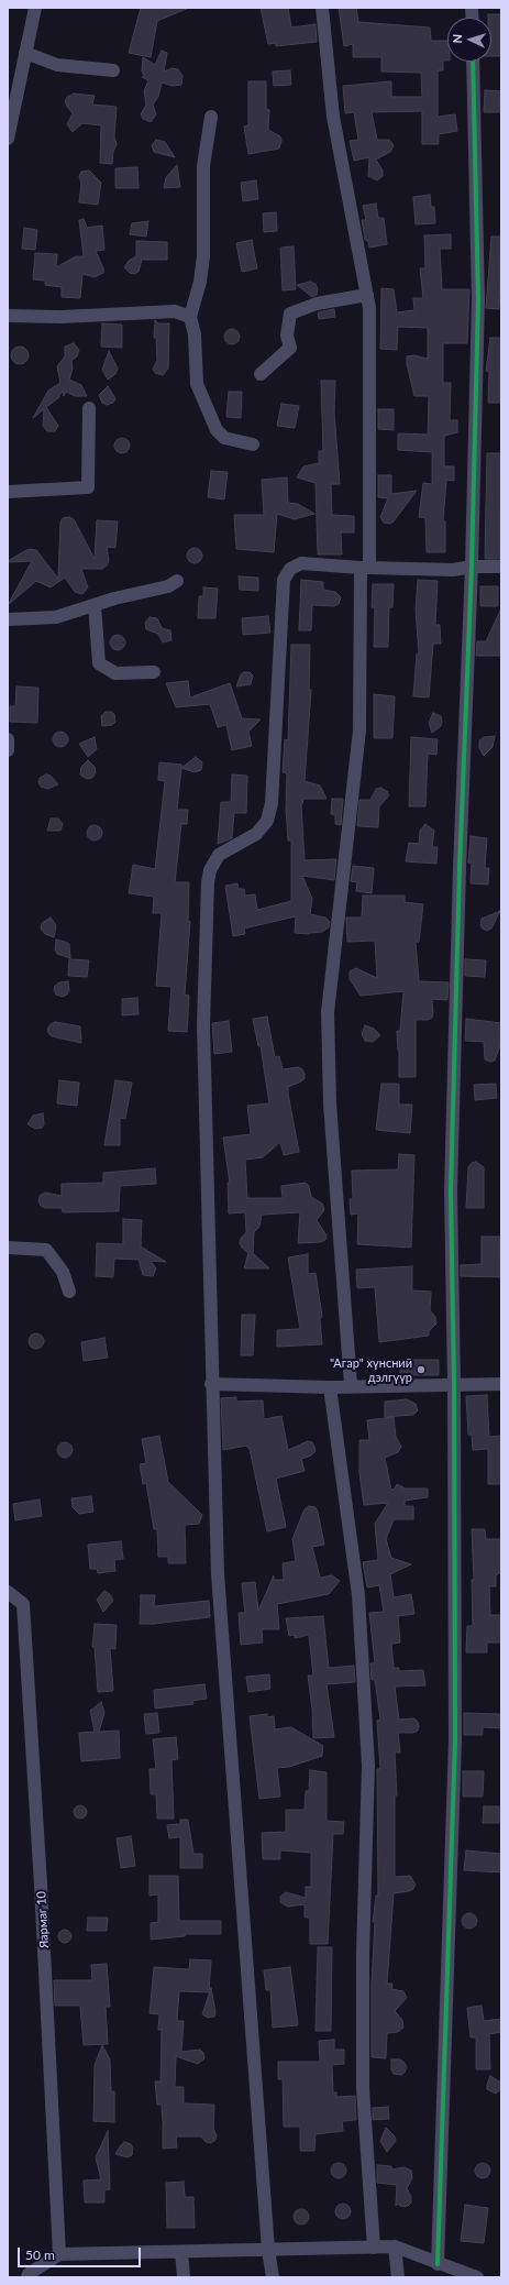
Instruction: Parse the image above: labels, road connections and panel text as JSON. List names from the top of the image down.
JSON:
{
  "streets": {
    "street": ["Яармаг 10"]
  },
  "places": ["\"Агар\" хүнсний дэлгүүр"],
  "scale_bar": "50 m",
  "north": "left"
}
